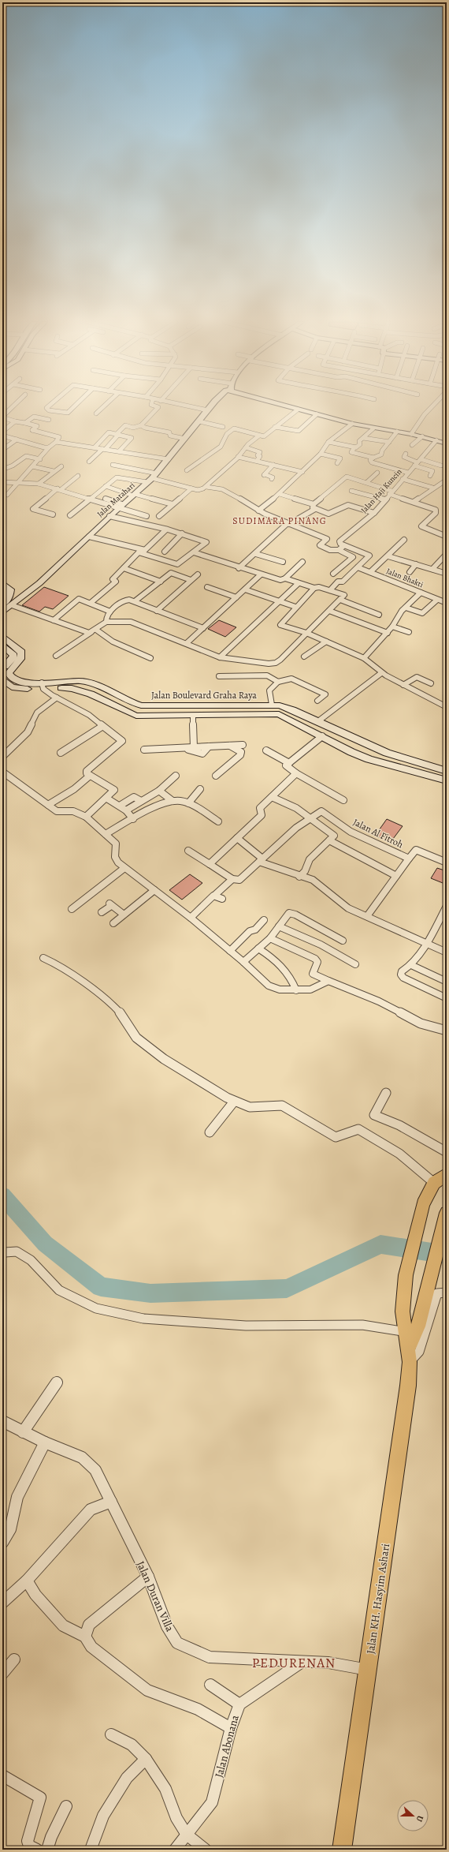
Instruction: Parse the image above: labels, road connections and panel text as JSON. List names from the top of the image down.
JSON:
{
  "streets": {
    "main road": ["Jalan Matahari", "Jalan Boulevard Graha Raya", "Jalan KH. Hasyim Ashari"],
    "street": [
      "Jalan Haji Kuncin",
      "Jalan Bhakti",
      "Jalan Al Fitroh",
      "Jalan Duran Villa",
      "Jalan Abonana"
    ]
  },
  "crossings": [
    ["Jalan Duran Villa", "Jalan KH. Hasyim Ashari"],
    ["Jalan Duran Villa", "Jalan Abonana"]
  ],
  "districts": ["SUDIMARA PINANG", "PEDURENAN"],
  "north": "right"
}
